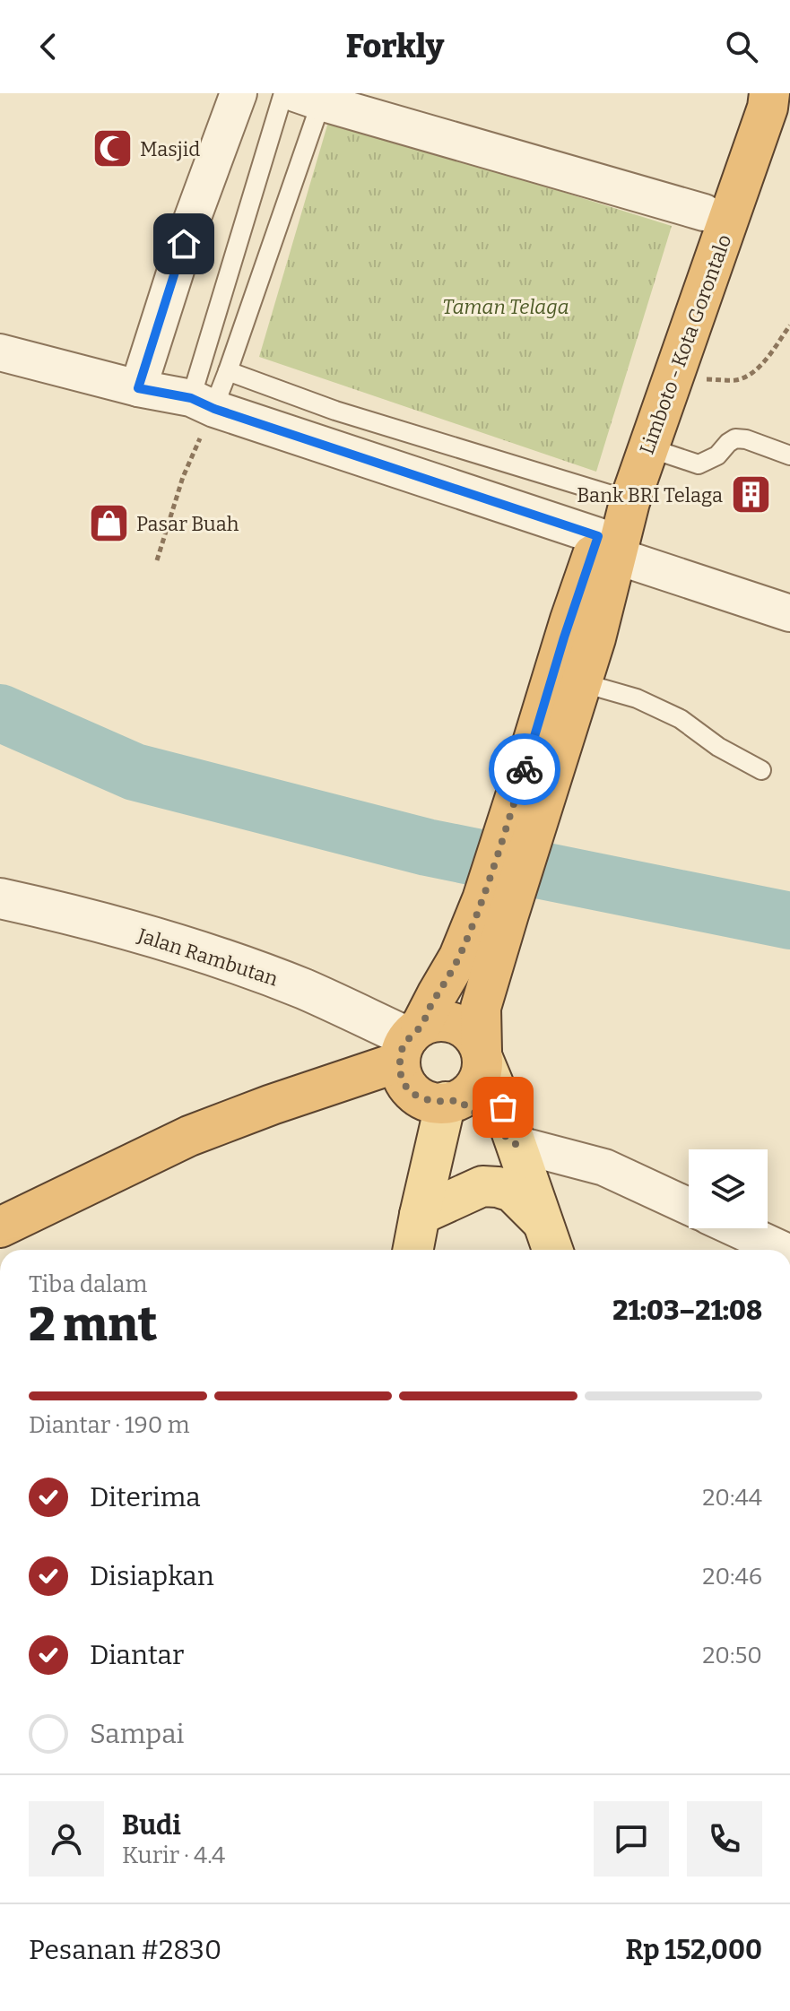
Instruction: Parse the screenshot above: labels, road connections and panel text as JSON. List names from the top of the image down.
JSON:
{
  "streets": {
    "highway": ["Limboto - Kota Gorontalo"],
    "street": ["Jalan Rambutan"]
  },
  "parks": ["Taman Telaga"],
  "places": {
    "mosque": ["Masjid"],
    "building": ["Bank BRI Telaga"],
    "shop": ["Pasar Buah"]
  },
  "page": {
    "header": "Forkly",
    "heading": ["2 mnt", "Tiba dalam", "21:03–21:08"],
    "panel": [
      "Budi",
      "Kurir · 4.4",
      "Pesanan #2830",
      "Rp 152,000"
    ],
    "bar": "Diantar · 190 m",
    "list": [
      ["Diterima", "20:44"],
      ["Disiapkan", "20:46"],
      ["Diantar", "20:50"],
      "Sampai"
    ]
  }
}
